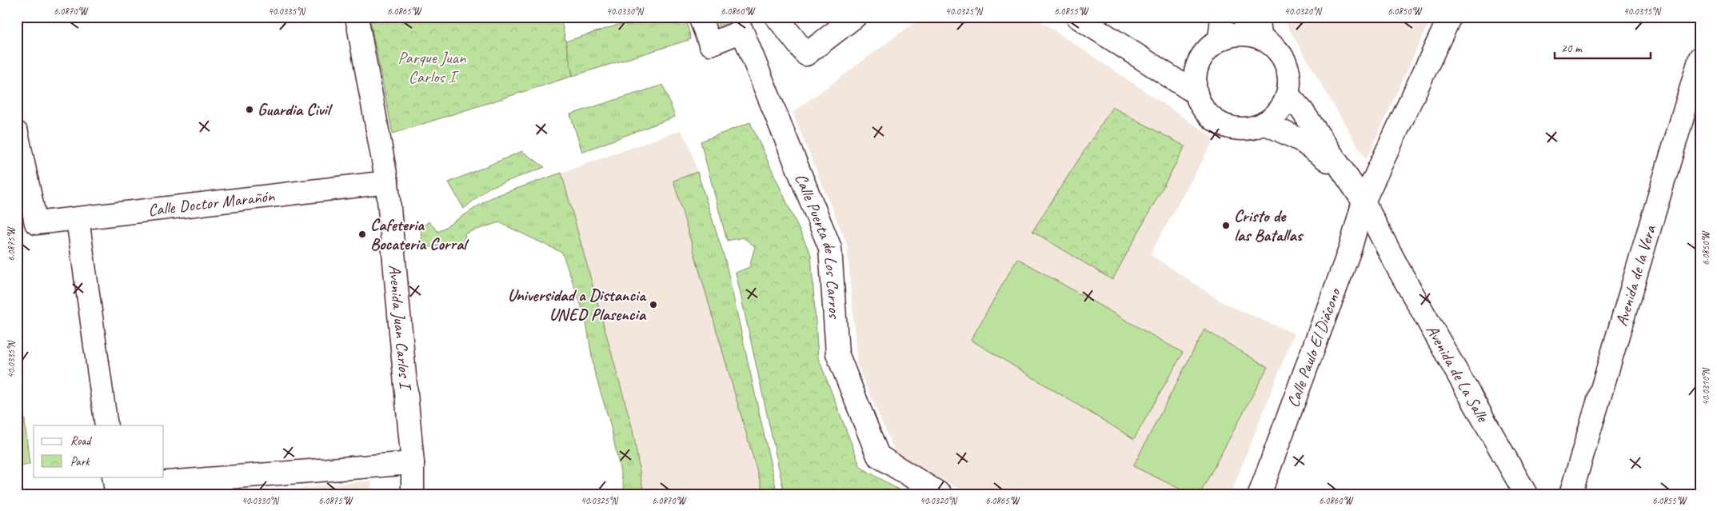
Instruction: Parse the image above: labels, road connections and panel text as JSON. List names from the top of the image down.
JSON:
{
  "streets": {
    "street": [
      "Calle Doctor Marañón",
      "Calle Puerta de Los Carros",
      "Avenida de la Vera",
      "Avenida Juan Carlos I",
      "Calle Paulo El Diácono",
      "Avenida de La Salle"
    ]
  },
  "crossings": [
    ["Calle Doctor Marañón", "Avenida Juan Carlos I"],
    ["Calle Paulo El Diácono", "Avenida de La Salle"]
  ],
  "parks": ["Parque Juan Carlos I"],
  "places": [
    "Guardia Civil",
    "Cristo de las Batallas",
    "Cafeteria Bocateria Corral",
    "Universidad a Distancia UNED Plasencia"
  ],
  "legend": ["Road", "Park"],
  "scale_bar": "20 m",
  "coordinates": [
    "6.0870°W",
    "40.0335°N",
    "6.0865°W",
    "40.0330°N",
    "6.0860°W",
    "40.0325°N",
    "6.0855°W",
    "40.0320°N",
    "6.0850°W",
    "40.0315°N",
    "6.0875°W",
    "40.0310°N"
  ]
}
